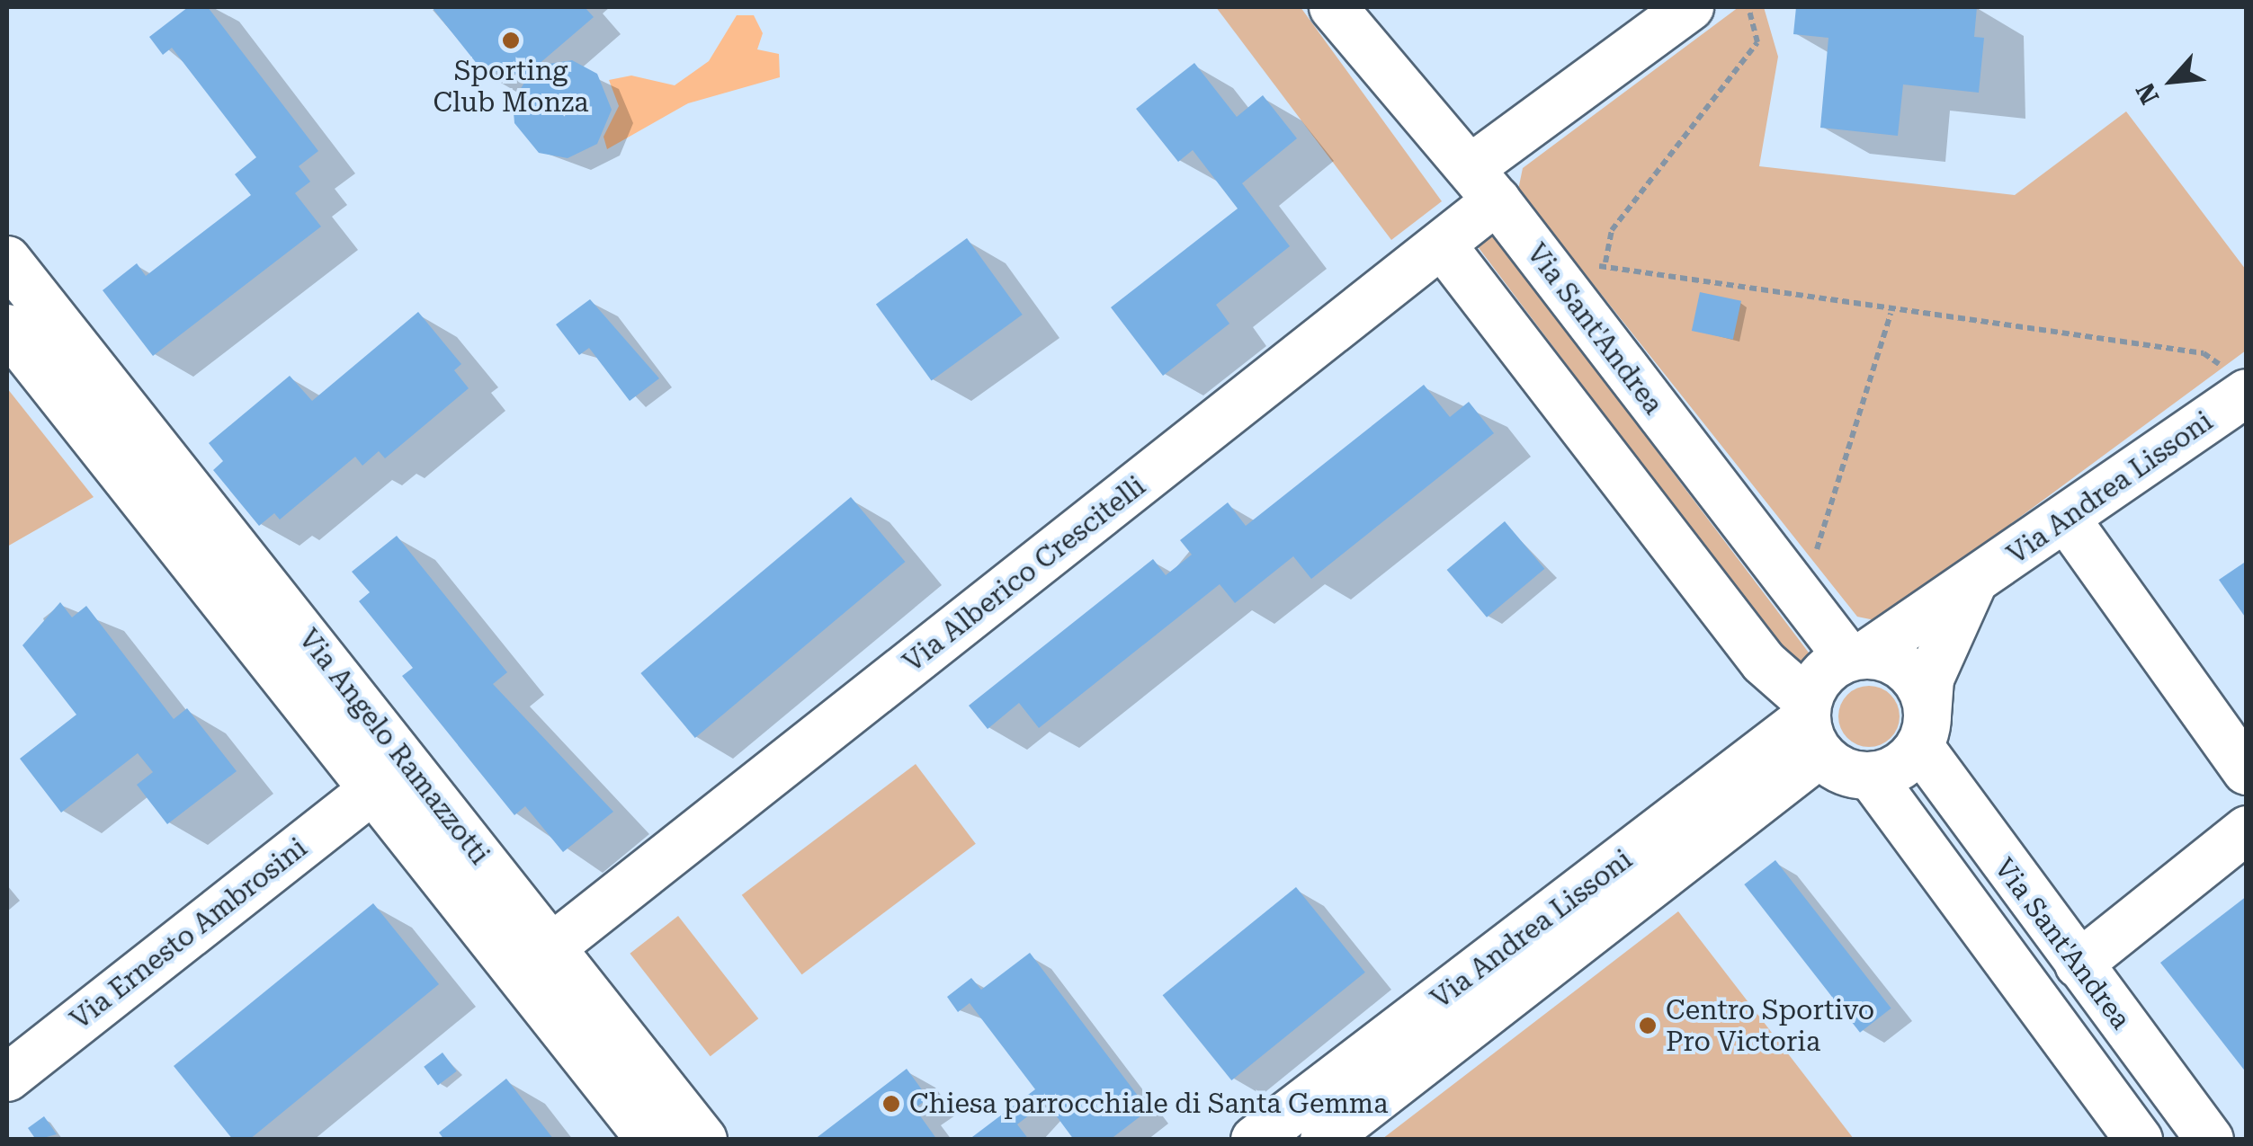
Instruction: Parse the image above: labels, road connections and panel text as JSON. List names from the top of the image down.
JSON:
{
  "streets": {
    "street": [
      "Via Sant'Andrea",
      "Via Andrea Lissoni",
      "Via Alberico Crescitelli",
      "Via Angelo Ramazzotti",
      "Via Ernesto Ambrosini"
    ]
  },
  "crossings": [
    ["Via Sant'Andrea", "Via Andrea Lissoni"],
    ["Via Sant'Andrea", "Via Alberico Crescitelli"],
    ["Via Alberico Crescitelli", "Via Angelo Ramazzotti"],
    ["Via Angelo Ramazzotti", "Via Ernesto Ambrosini"]
  ],
  "places": ["Sporting Club Monza", "Centro Sportivo Pro Victoria", "Chiesa parrocchiale di Santa Gemma"],
  "north": "bottom left"
}
